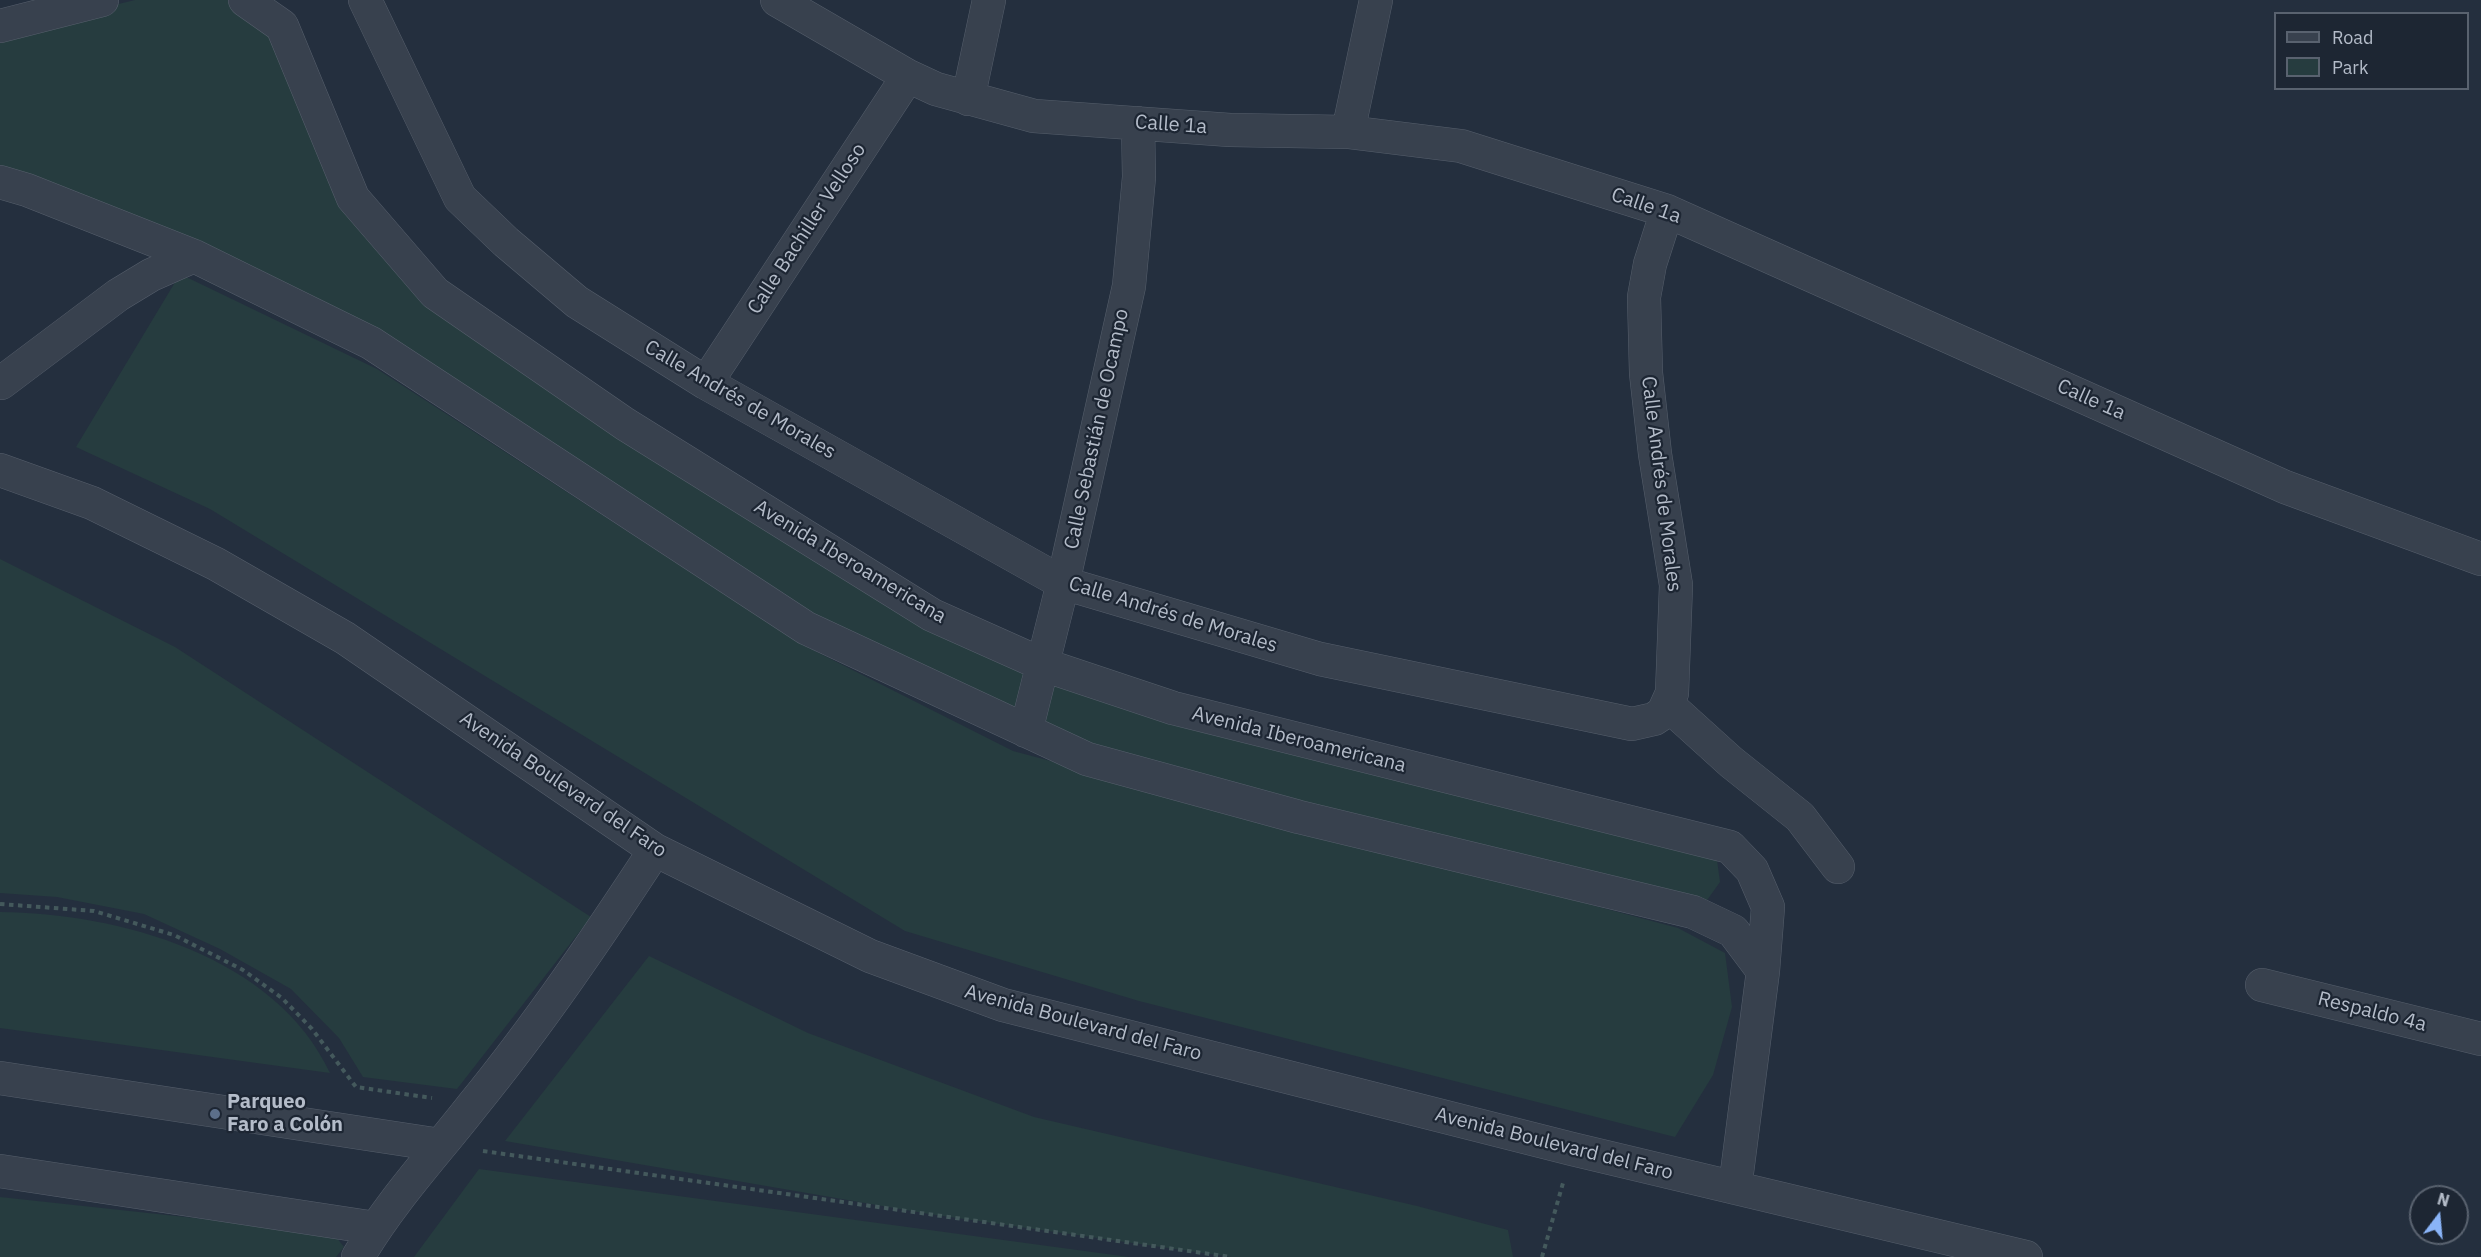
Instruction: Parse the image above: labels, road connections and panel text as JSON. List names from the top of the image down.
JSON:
{
  "streets": {
    "street": [
      "Calle 1a",
      "Calle Bachiller Velloso",
      "Calle Andrés de Morales",
      "Calle Sebastián de Ocampo",
      "Avenida Iberoamericana",
      "Avenida Boulevard del Faro",
      "Respaldo 4a"
    ]
  },
  "crossings": [
    ["Calle 1a", "Calle Bachiller Velloso"],
    ["Calle 1a", "Calle Andrés de Morales"],
    ["Calle 1a", "Calle Sebastián de Ocampo"],
    ["Calle Bachiller Velloso", "Calle Andrés de Morales"],
    ["Calle Andrés de Morales", "Calle Sebastián de Ocampo"],
    ["Calle Sebastián de Ocampo", "Avenida Iberoamericana"],
    ["Avenida Iberoamericana", "Avenida Boulevard del Faro"]
  ],
  "places": ["Parqueo Faro a Colón"],
  "legend": ["Road", "Park"],
  "north": "top"
}
